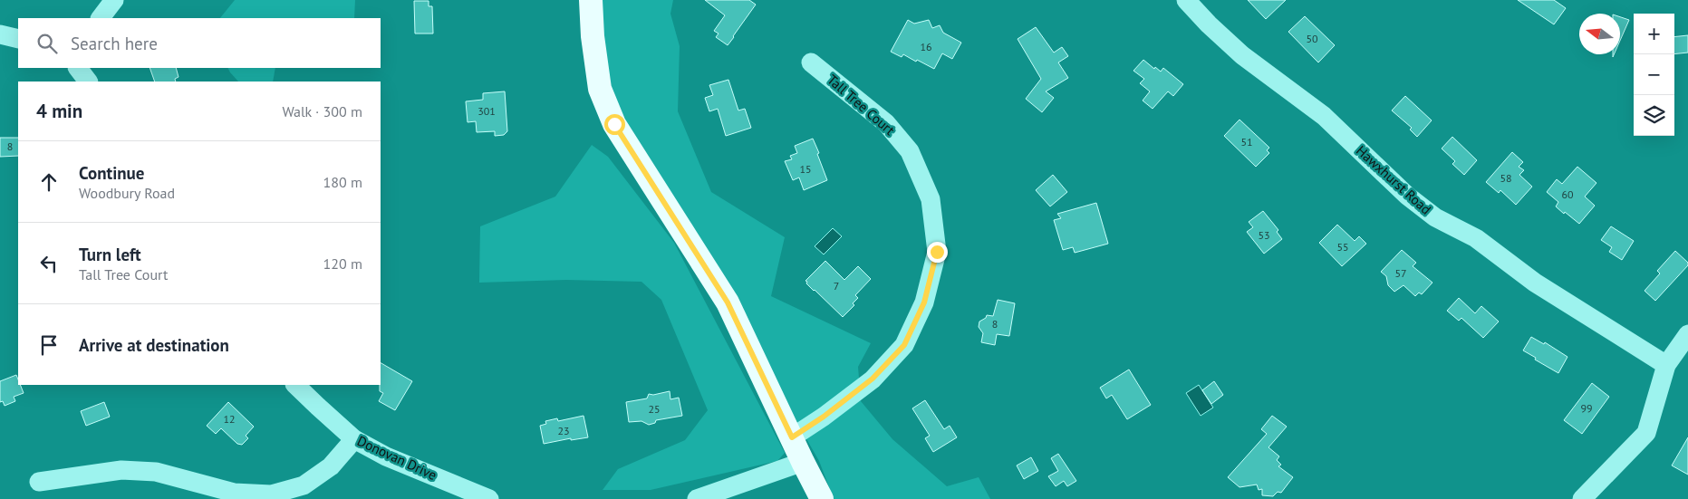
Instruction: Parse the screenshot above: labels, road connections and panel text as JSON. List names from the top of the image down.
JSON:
{
  "streets": {
    "street": ["Tall Tree Court", "Hawxhurst Road", "Donovan Drive"]
  },
  "house_numbers": [
    "50",
    "16",
    "301",
    "51",
    "8",
    "15",
    "58",
    "60",
    "53",
    "55",
    "57",
    "7",
    "8",
    "99",
    "25",
    "12",
    "23"
  ],
  "north": "left",
  "page": {
    "map_buttons": ["+", "−"],
    "search": "Search here",
    "heading": ["4 min", "Walk · 300 m"],
    "list": [
      ["Continue", "Woodbury Road", "180 m"],
      ["Turn left", "Tall Tree Court", "120 m"],
      "Arrive at destination"
    ]
  }
}
